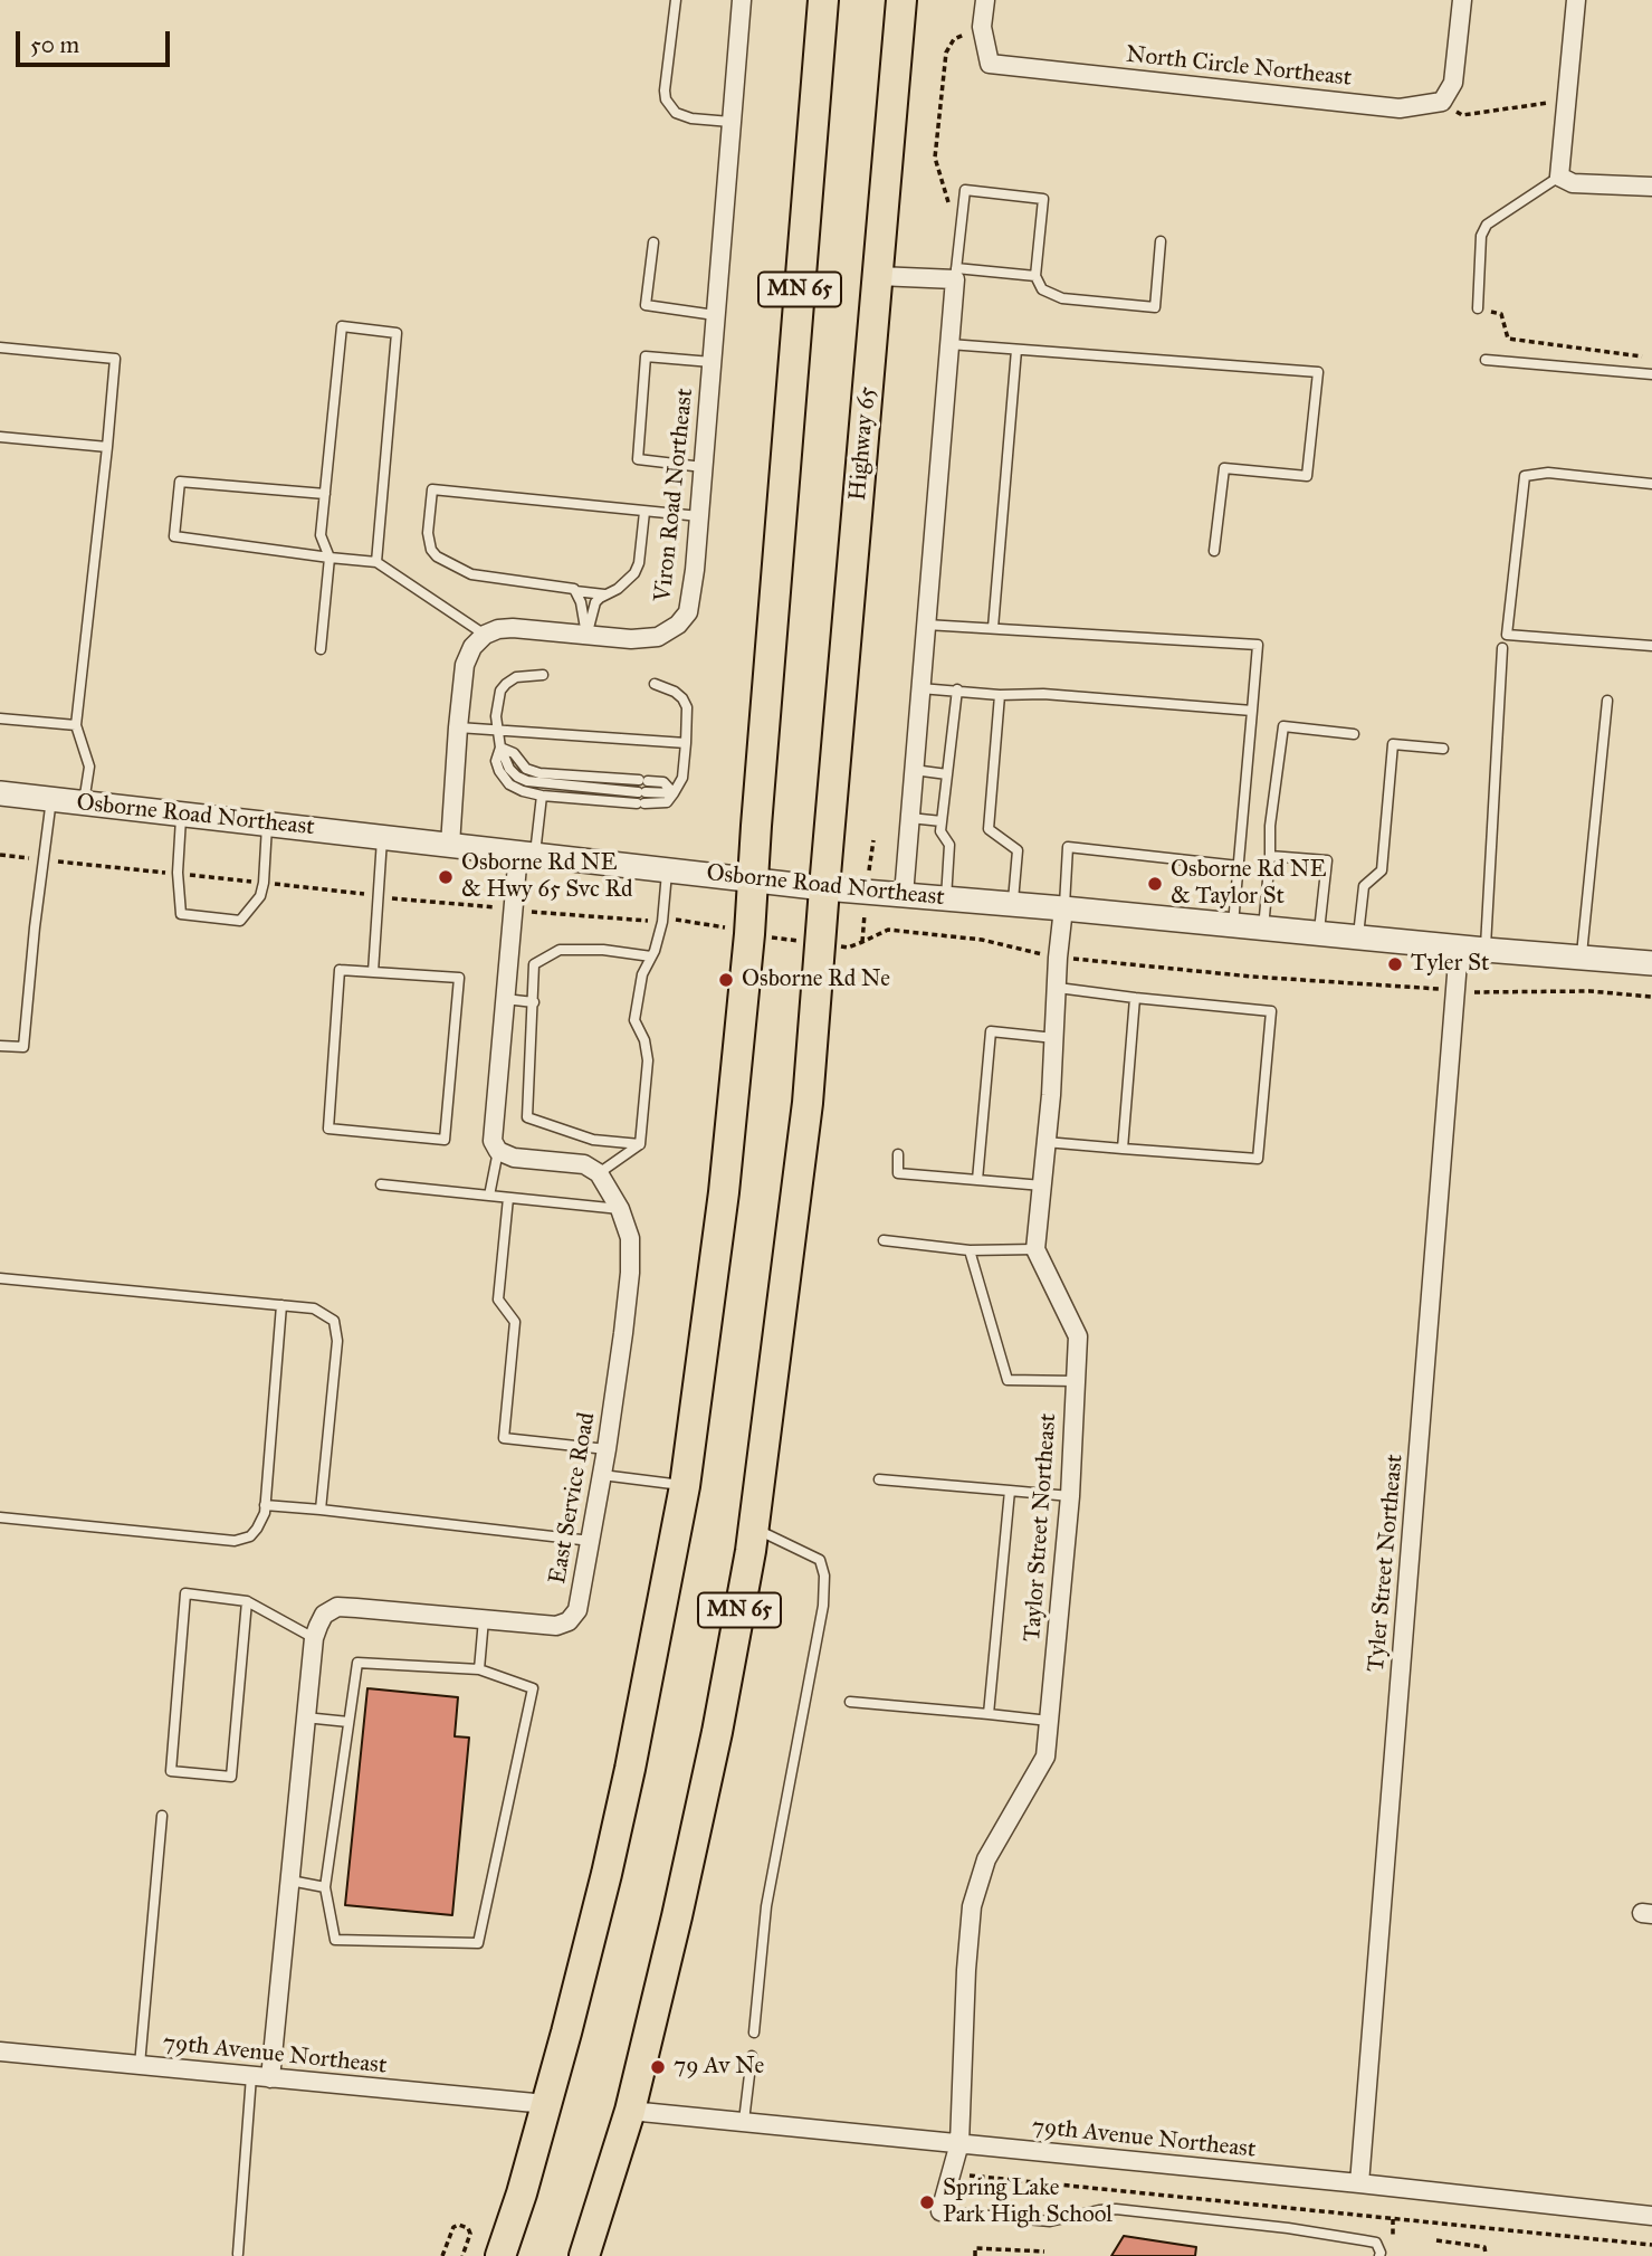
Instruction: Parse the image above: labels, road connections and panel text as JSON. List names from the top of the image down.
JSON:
{
  "streets": {
    "highway": ["MN 65", "Highway 65"],
    "street": [
      "North Circle Northeast",
      "Viron Road Northeast",
      "Osborne Road Northeast",
      "East Service Road",
      "Taylor Street Northeast",
      "Tyler Street Northeast",
      "79th Avenue Northeast"
    ]
  },
  "crossings": [
    ["MN 65", "Highway 65"],
    ["MN 65", "Osborne Road Northeast"],
    ["MN 65", "79th Avenue Northeast"],
    ["Highway 65", "Osborne Road Northeast"],
    ["Osborne Road Northeast", "Tyler Street Northeast"],
    ["East Service Road", "79th Avenue Northeast"],
    ["Taylor Street Northeast", "79th Avenue Northeast"],
    ["Tyler Street Northeast", "79th Avenue Northeast"]
  ],
  "places": [
    "Osborne Rd NE & Hwy 65 Svc Rd",
    "Osborne Rd NE & Taylor St",
    "Tyler St",
    "Osborne Rd Ne",
    "79 Av Ne",
    "Spring Lake Park High School"
  ],
  "scale_bar": "50 m"
}
